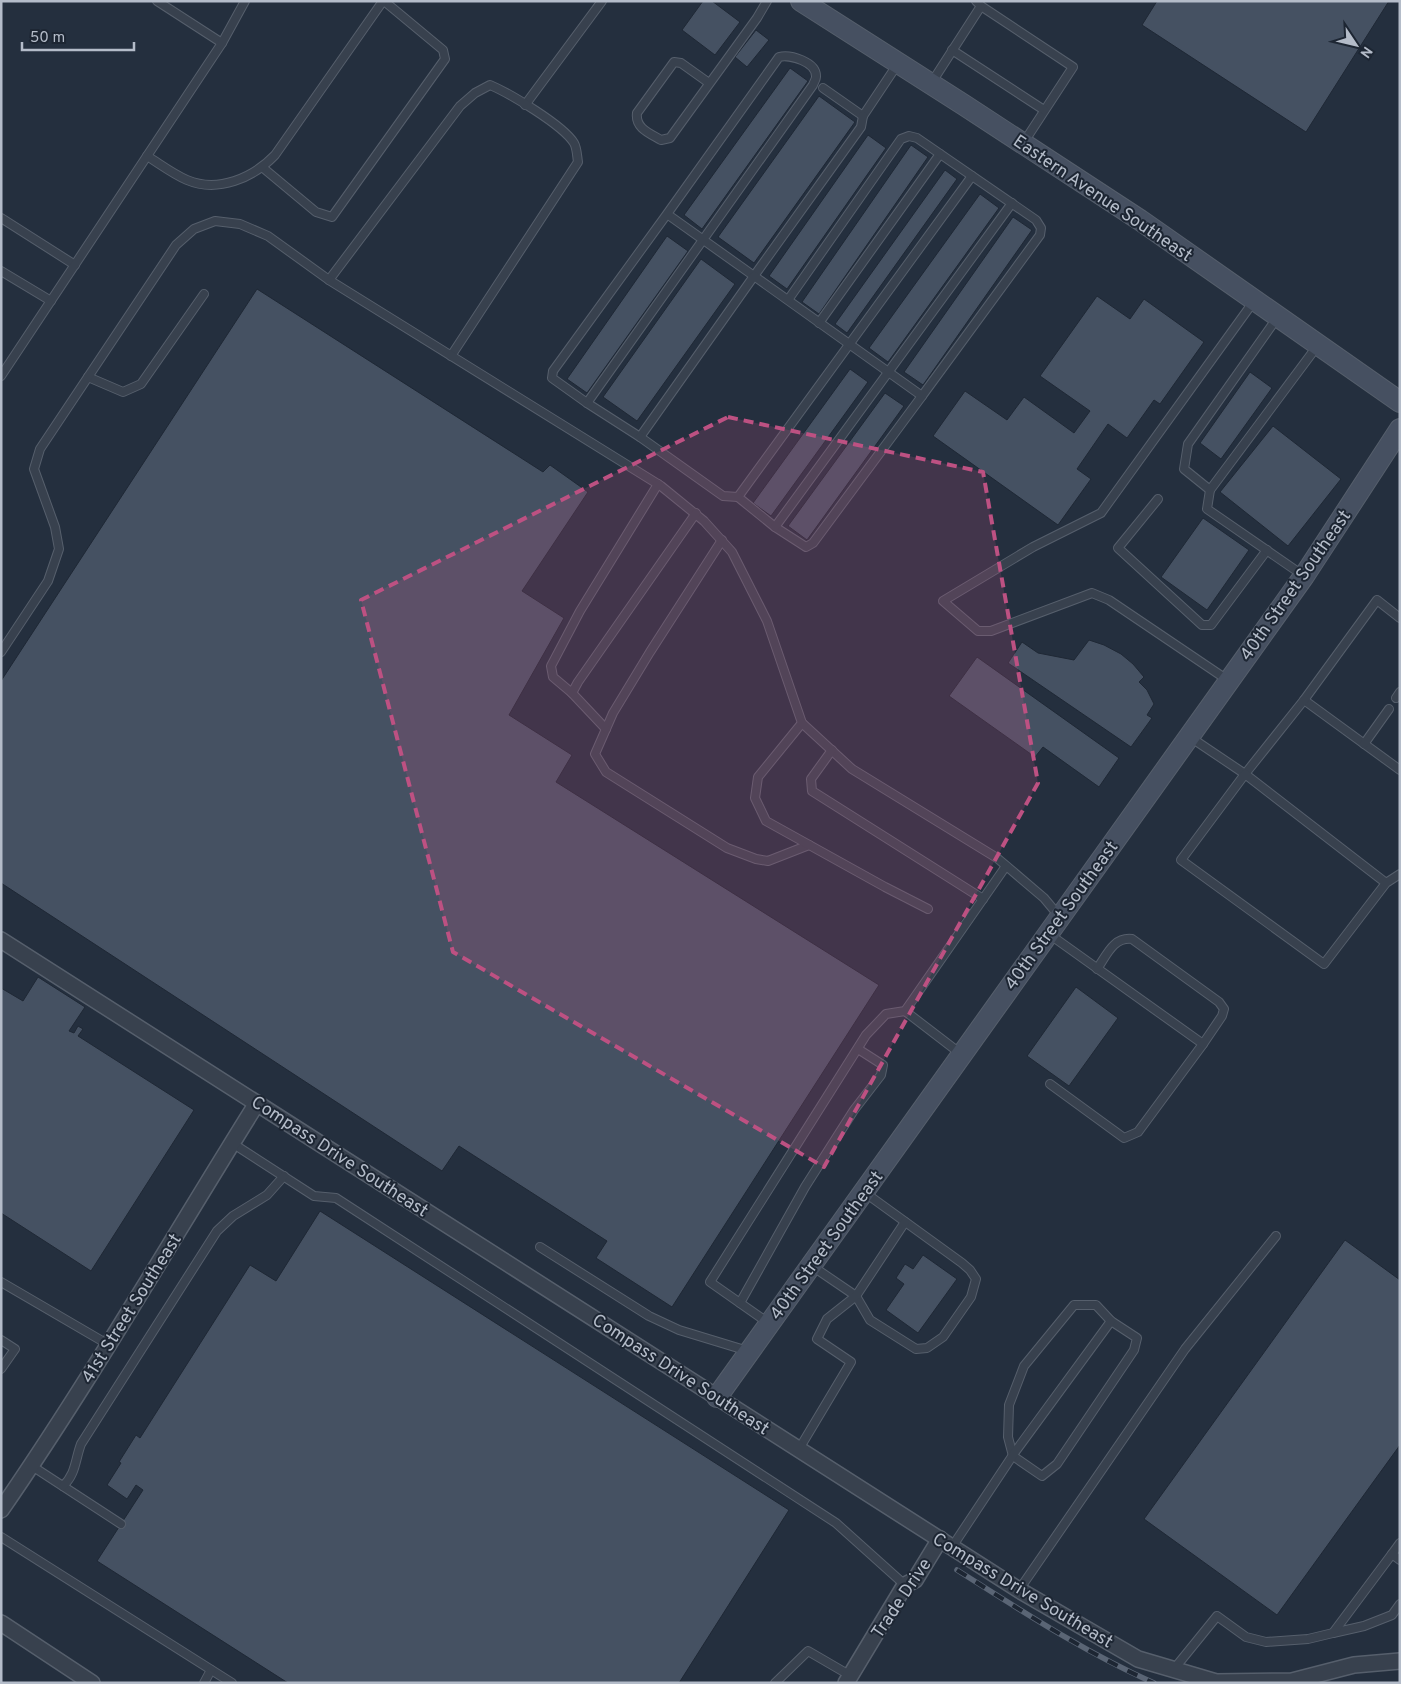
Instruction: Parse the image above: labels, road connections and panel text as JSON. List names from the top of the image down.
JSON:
{
  "streets": {
    "street": [
      "Eastern Avenue Southeast",
      "40th Street Southeast",
      "Compass Drive Southeast",
      "41st Street Southeast",
      "Trade Drive"
    ]
  },
  "crossings": [
    ["40th Street Southeast", "Compass Drive Southeast"],
    ["Compass Drive Southeast", "41st Street Southeast"],
    ["Compass Drive Southeast", "Trade Drive"]
  ],
  "scale_bar": "50 m",
  "north": "bottom right"
}
